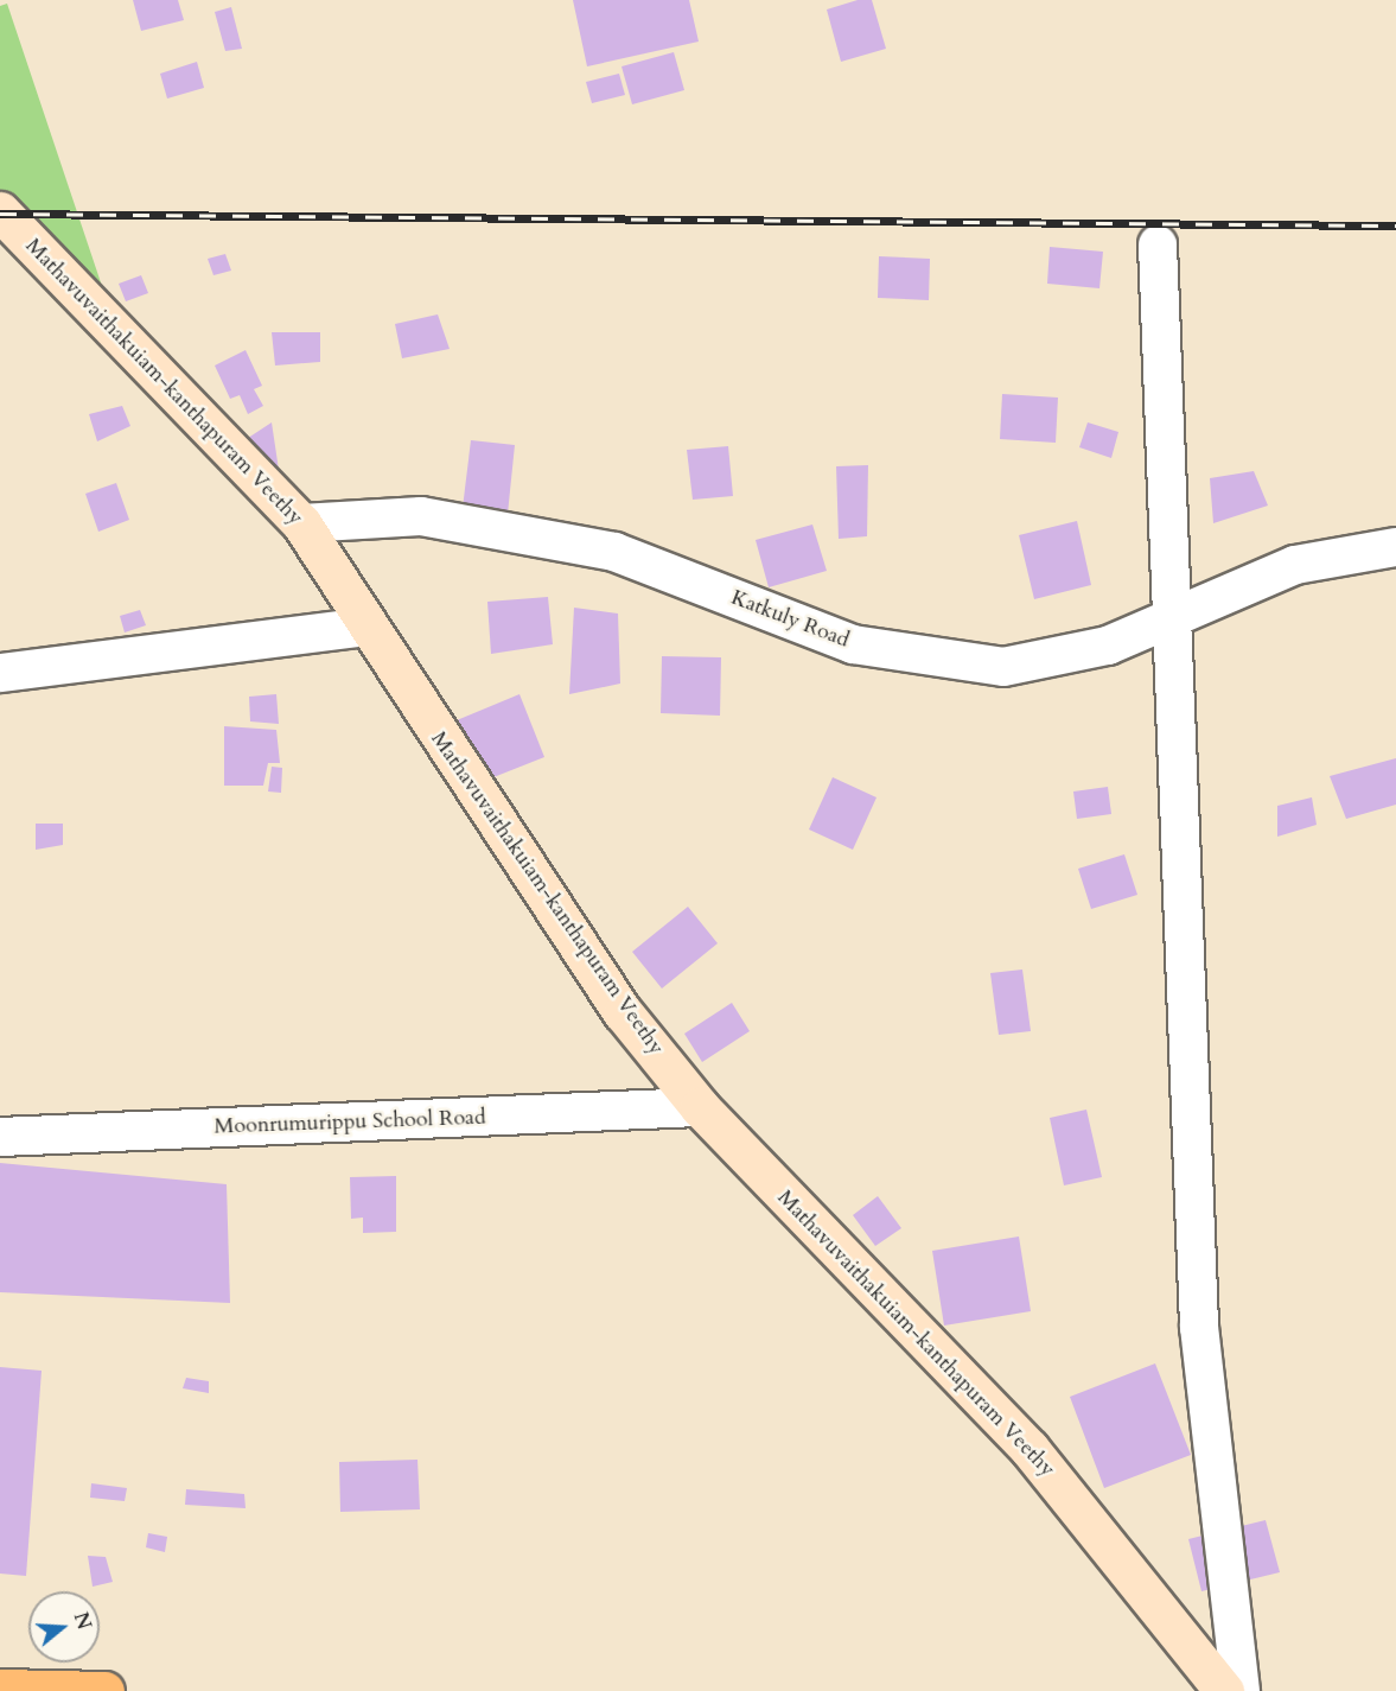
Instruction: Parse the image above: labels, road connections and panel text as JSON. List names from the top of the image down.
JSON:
{
  "streets": {
    "street": ["Mathavuvaithakuiam-kanthapuram Veethy", "Katkuly Road", "Moonrumurippu School Road"]
  },
  "crossings": [
    ["Mathavuvaithakuiam-kanthapuram Veethy", "Katkuly Road"],
    ["Mathavuvaithakuiam-kanthapuram Veethy", "Moonrumurippu School Road"]
  ],
  "north": "right"
}
